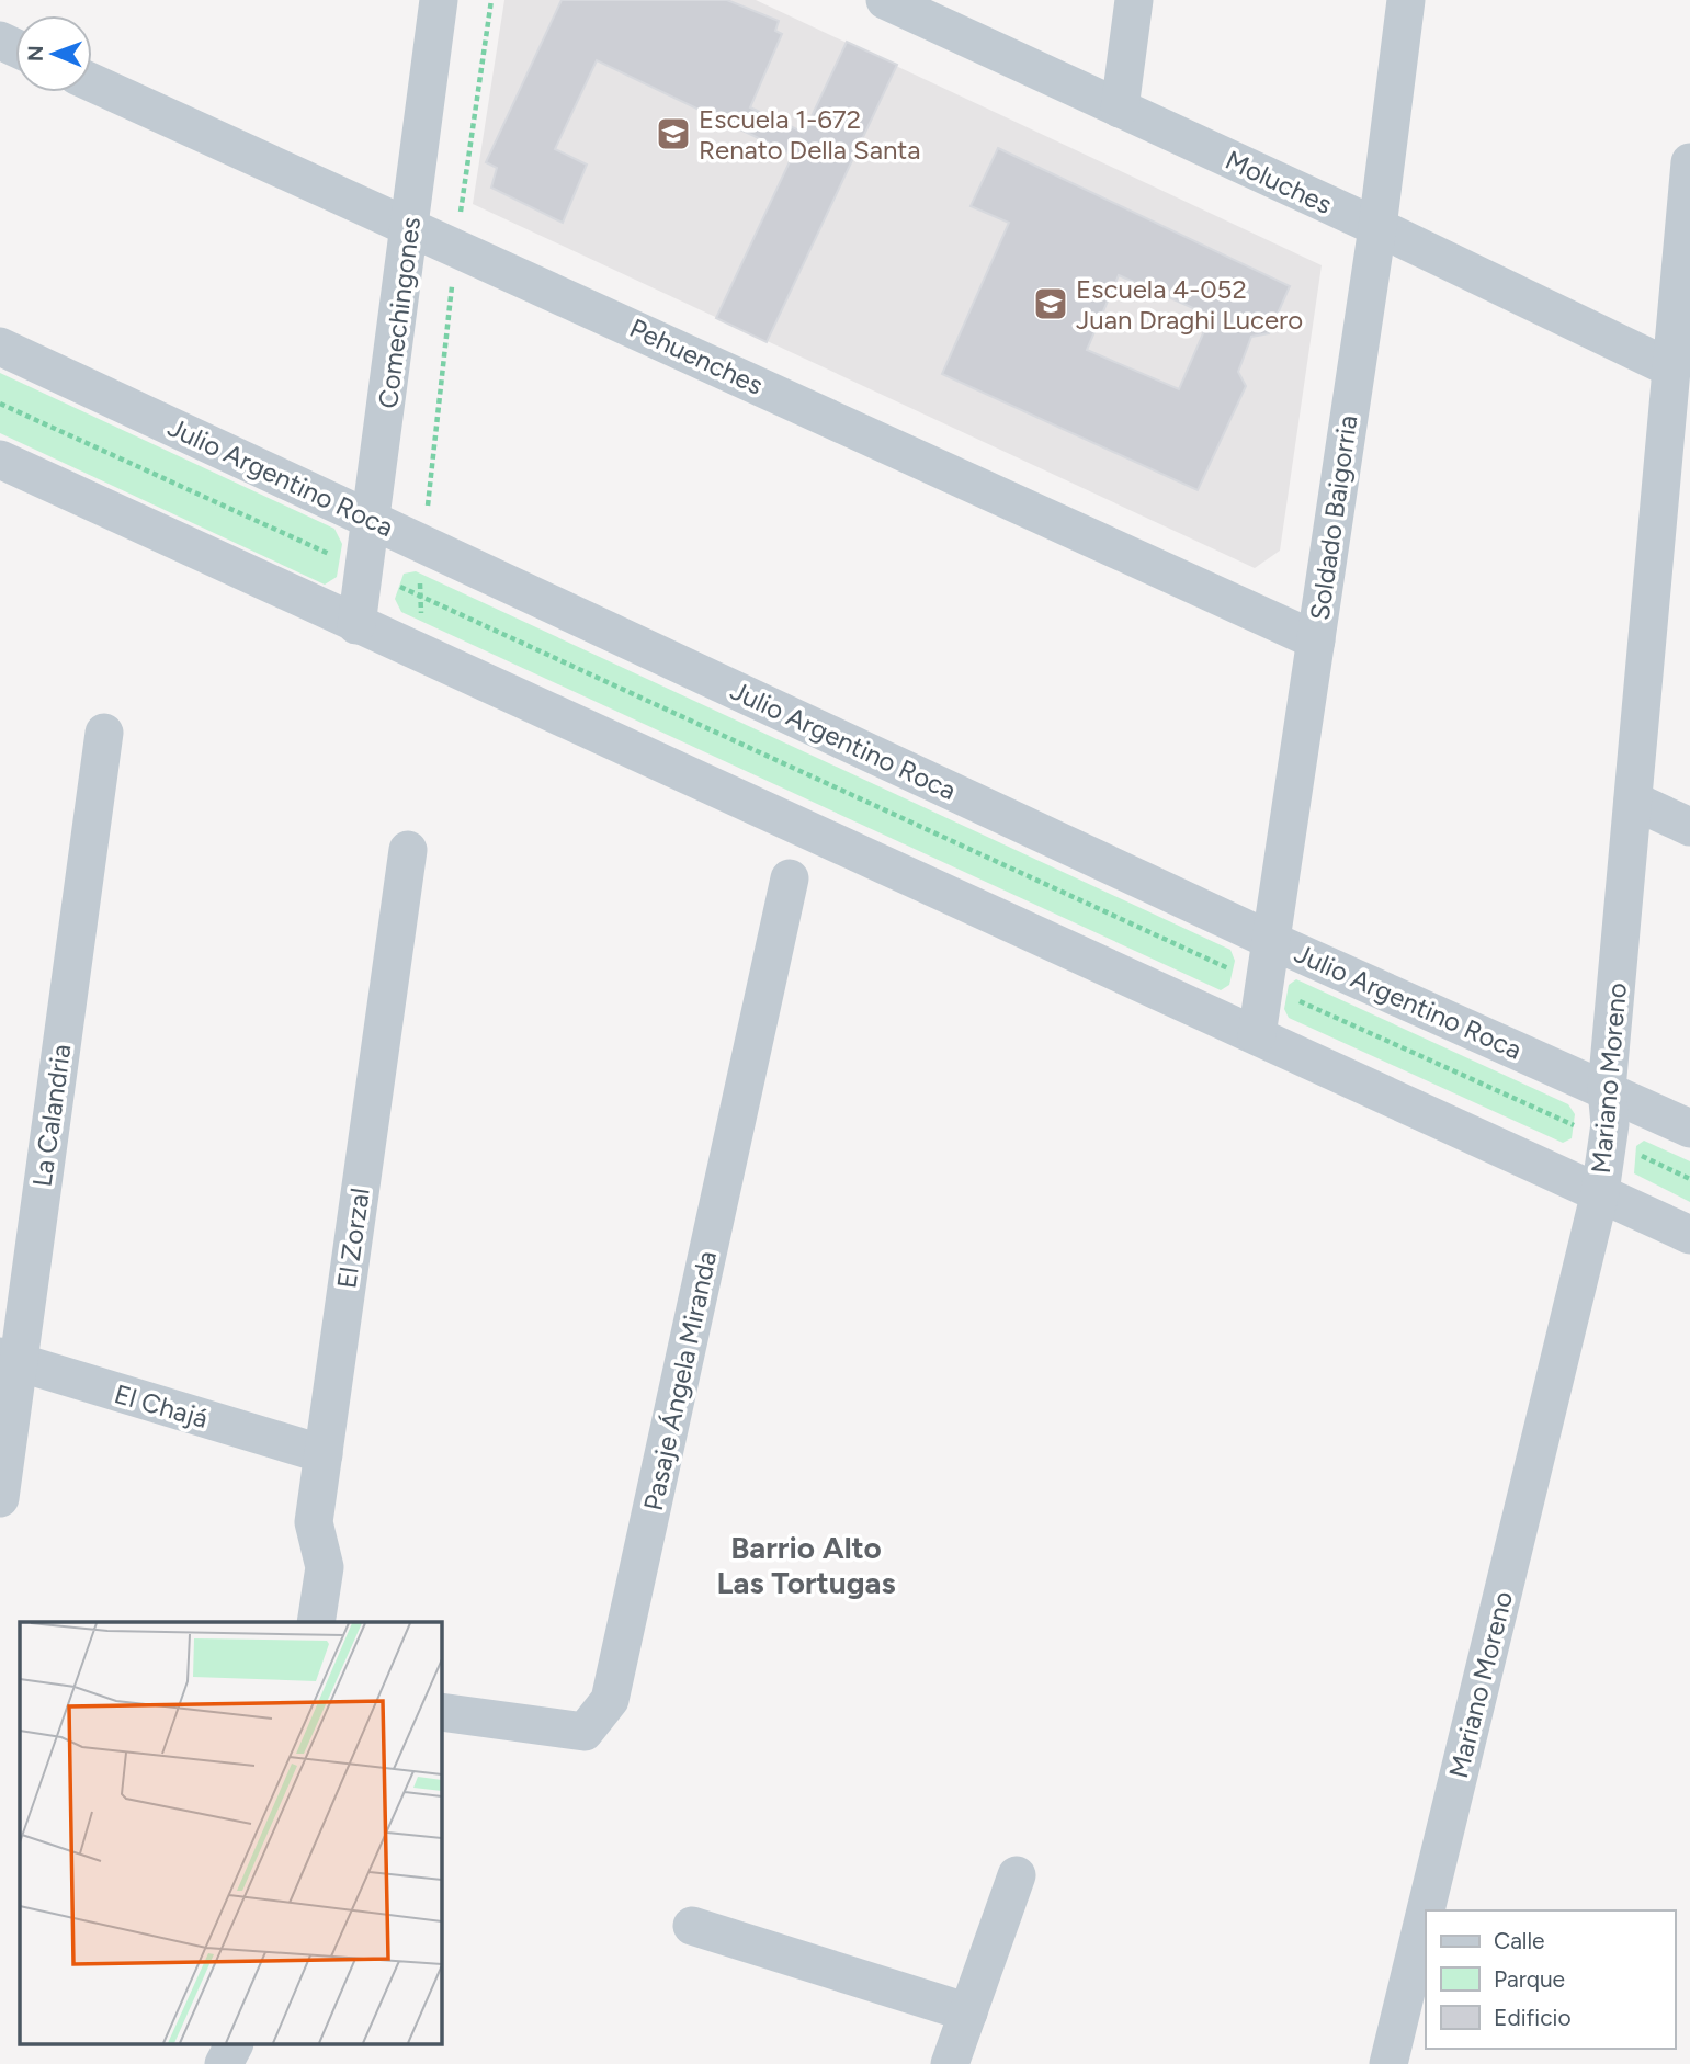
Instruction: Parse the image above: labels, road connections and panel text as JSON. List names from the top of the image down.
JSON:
{
  "streets": {
    "street": [
      "Moluches",
      "Comechingones",
      "Pehuenches",
      "Julio Argentino Roca",
      "Soldado Baigorria",
      "Mariano Moreno",
      "La Calandria",
      "El Zorzal",
      "Pasaje Ángela Miranda",
      "El Chajá"
    ]
  },
  "crossings": [
    ["Moluches", "Soldado Baigorria"],
    ["Moluches", "Mariano Moreno"],
    ["Comechingones", "Pehuenches"],
    ["Comechingones", "Julio Argentino Roca"],
    ["Pehuenches", "Soldado Baigorria"],
    ["Julio Argentino Roca", "Soldado Baigorria"],
    ["Julio Argentino Roca", "Mariano Moreno"],
    ["La Calandria", "El Chajá"],
    ["El Zorzal", "El Chajá"]
  ],
  "districts": ["Barrio Alto Las Tortugas"],
  "places": {
    "school or university": ["Escuela 1-672 Renato Della Santa", "Escuela 4-052 Juan Draghi Lucero"]
  },
  "legend": ["Calle", "Parque", "Edificio"],
  "north": "left"
}
